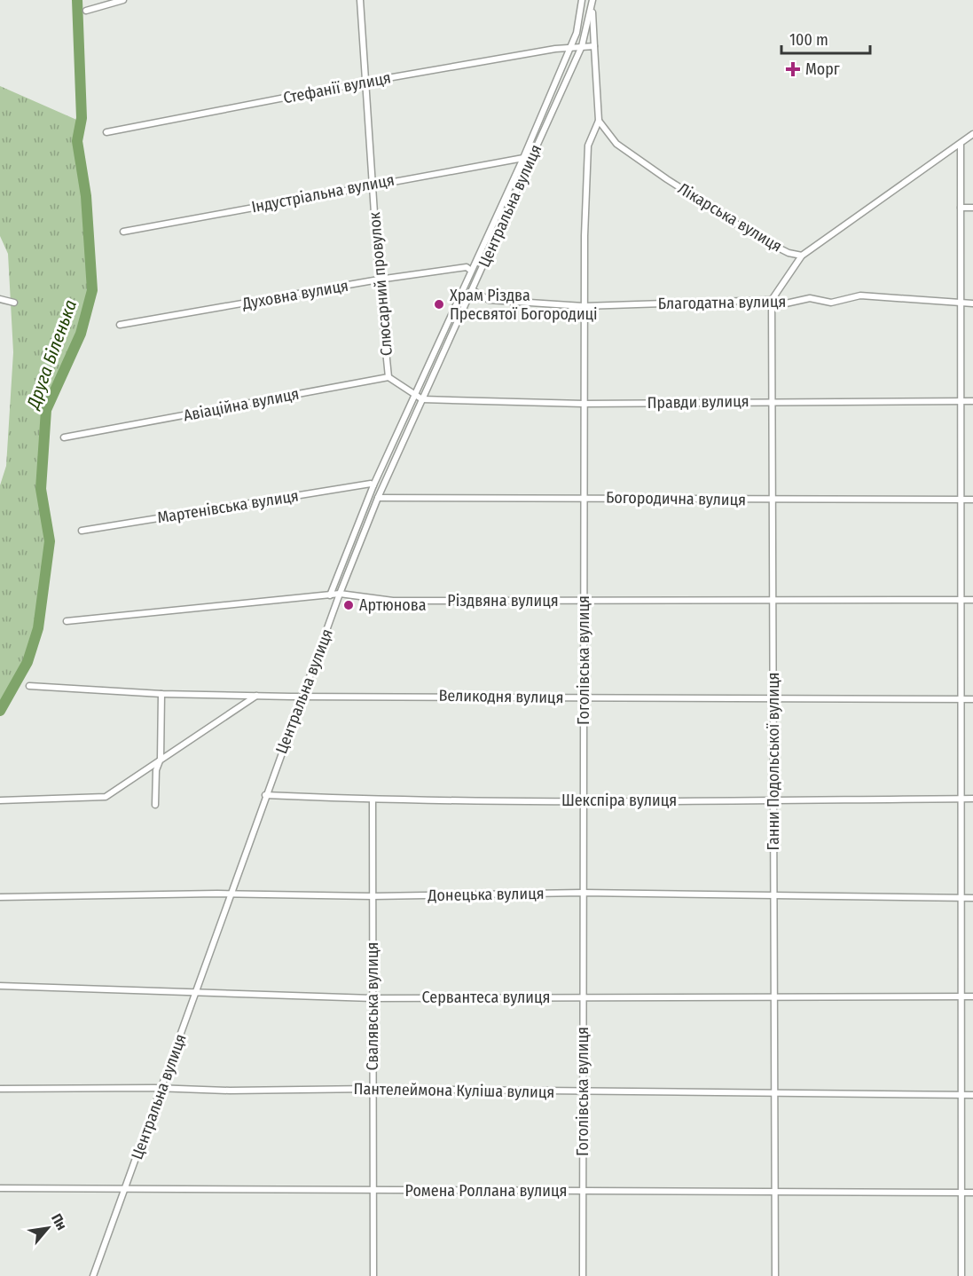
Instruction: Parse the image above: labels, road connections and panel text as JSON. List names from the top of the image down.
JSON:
{
  "streets": {
    "street": [
      "Стефанії вулиця",
      "Індустріальна вулиця",
      "Центральна вулиця",
      "Лікарська вулиця",
      "Слюсарний провулок",
      "Духовна вулиця",
      "Благодатна вулиця",
      "Правди вулиця",
      "Авіаційна вулиця",
      "Богородична вулиця",
      "Мартенівська вулиця",
      "Різдвяна вулиця",
      "Гоголівська вулиця",
      "Великодня вулиця",
      "Ганни Подольської вулиця",
      "Шекспіра вулиця",
      "Донецька вулиця",
      "Сервантеса вулиця",
      "Свалявська вулиця",
      "Пантелеймона Куліша вулиця",
      "Ромена Роллана вулиця"
    ]
  },
  "crossings": [
    ["Стефанії вулиця", "Центральна вулиця"],
    ["Стефанії вулиця", "Слюсарний провулок"],
    ["Індустріальна вулиця", "Центральна вулиця"],
    ["Індустріальна вулиця", "Слюсарний провулок"],
    ["Центральна вулиця", "Духовна вулиця"],
    ["Центральна вулиця", "Благодатна вулиця"],
    ["Центральна вулиця", "Правди вулиця"],
    ["Центральна вулиця", "Богородична вулиця"],
    ["Центральна вулиця", "Мартенівська вулиця"],
    ["Центральна вулиця", "Різдвяна вулиця"],
    ["Центральна вулиця", "Гоголівська вулиця"],
    ["Центральна вулиця", "Великодня вулиця"],
    ["Центральна вулиця", "Шекспіра вулиця"],
    ["Центральна вулиця", "Донецька вулиця"],
    ["Центральна вулиця", "Сервантеса вулиця"],
    ["Центральна вулиця", "Пантелеймона Куліша вулиця"],
    ["Центральна вулиця", "Ромена Роллана вулиця"],
    ["Лікарська вулиця", "Гоголівська вулиця"],
    ["Слюсарний провулок", "Духовна вулиця"],
    ["Слюсарний провулок", "Авіаційна вулиця"],
    ["Благодатна вулиця", "Гоголівська вулиця"],
    ["Благодатна вулиця", "Ганни Подольської вулиця"],
    ["Правди вулиця", "Гоголівська вулиця"],
    ["Правди вулиця", "Ганни Подольської вулиця"],
    ["Богородична вулиця", "Гоголівська вулиця"],
    ["Богородична вулиця", "Ганни Подольської вулиця"],
    ["Різдвяна вулиця", "Гоголівська вулиця"],
    ["Різдвяна вулиця", "Ганни Подольської вулиця"],
    ["Гоголівська вулиця", "Великодня вулиця"],
    ["Гоголівська вулиця", "Шекспіра вулиця"],
    ["Гоголівська вулиця", "Донецька вулиця"],
    ["Гоголівська вулиця", "Сервантеса вулиця"],
    ["Гоголівська вулиця", "Пантелеймона Куліша вулиця"],
    ["Гоголівська вулиця", "Ромена Роллана вулиця"],
    ["Великодня вулиця", "Ганни Подольської вулиця"],
    ["Ганни Подольської вулиця", "Шекспіра вулиця"],
    ["Ганни Подольської вулиця", "Донецька вулиця"],
    ["Ганни Подольської вулиця", "Сервантеса вулиця"],
    ["Ганни Подольської вулиця", "Пантелеймона Куліша вулиця"],
    ["Ганни Подольської вулиця", "Ромена Роллана вулиця"],
    ["Шекспіра вулиця", "Свалявська вулиця"],
    ["Донецька вулиця", "Свалявська вулиця"],
    ["Сервантеса вулиця", "Свалявська вулиця"],
    ["Свалявська вулиця", "Пантелеймона Куліша вулиця"],
    ["Свалявська вулиця", "Ромена Роллана вулиця"]
  ],
  "water": ["Друга Біленька"],
  "places": {
    "health": ["Морг"],
    "other": ["Храм Різдва Пресвятої Богородиці", "Артюнова"]
  },
  "scale_bar": "100 m",
  "north": "top right"
}
